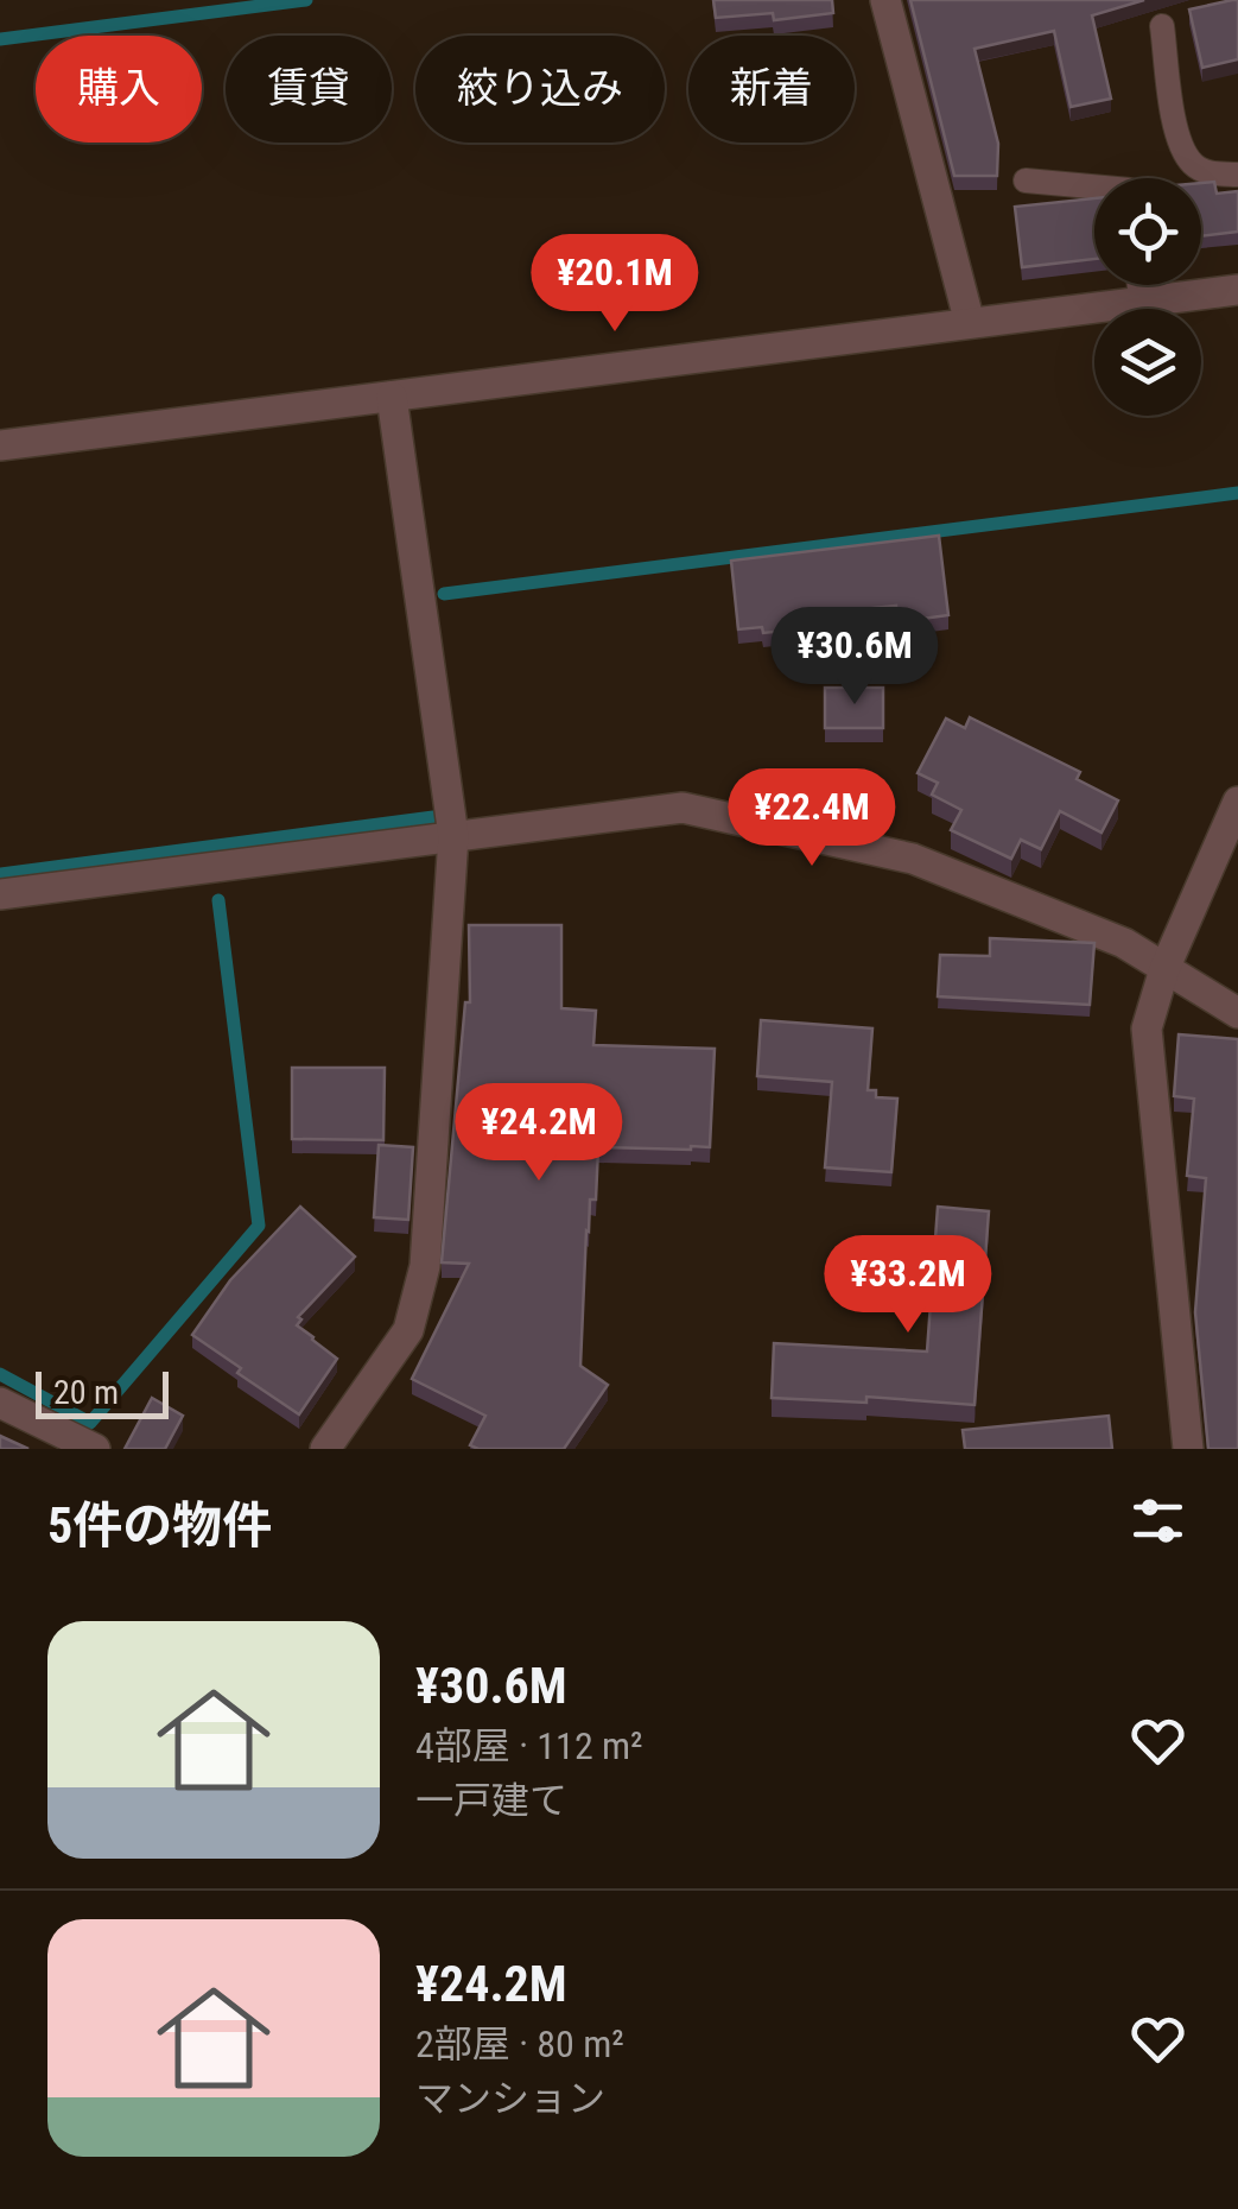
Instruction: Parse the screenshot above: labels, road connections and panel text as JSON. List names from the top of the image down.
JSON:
{
  "scale_bar": "20 m",
  "page": {
    "chip": [
      "購入",
      "賃貸",
      "絞り込み",
      "新着"
    ],
    "price": [
      "¥20.1M",
      "¥30.6M",
      "¥22.4M",
      "¥24.2M",
      "¥33.2M"
    ],
    "scale": "20 m",
    "heading": "5件の物件",
    "list": [
      {
        "name": "¥30.6M",
        "note": "4部屋 · 112 m² · 一戸建て"
      },
      {
        "name": "¥24.2M",
        "note": "2部屋 · 80 m² · マンション"
      }
    ]
  }
}
